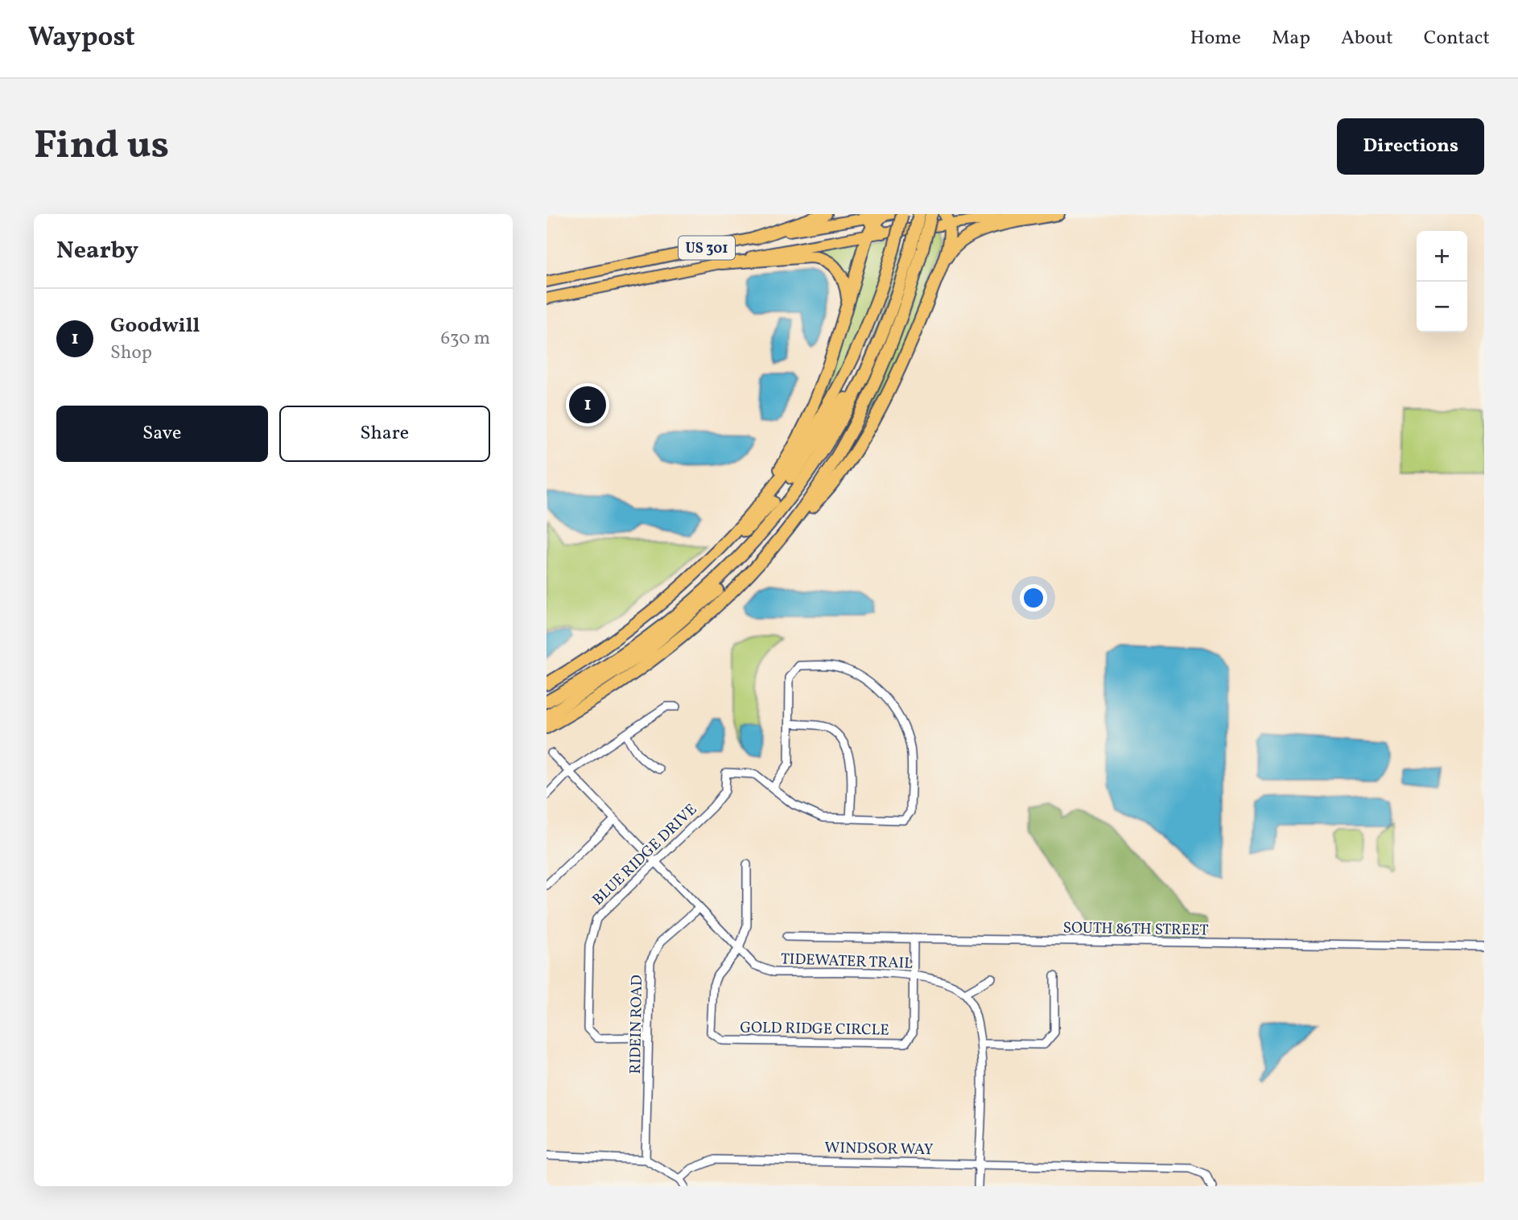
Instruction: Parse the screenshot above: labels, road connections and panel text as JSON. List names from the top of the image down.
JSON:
{
  "streets": {
    "main road": ["US 301"],
    "street": [
      "BLUE RIDGE DRIVE",
      "SOUTH 86TH STREET",
      "TIDEWATER TRAIL",
      "RIDEIN ROAD",
      "GOLD RIDGE CIRCLE",
      "WINDSOR WAY"
    ]
  },
  "crossings": [
    ["BLUE RIDGE DRIVE", "TIDEWATER TRAIL"],
    ["BLUE RIDGE DRIVE", "RIDEIN ROAD"],
    ["SOUTH 86TH STREET", "GOLD RIDGE CIRCLE"],
    ["TIDEWATER TRAIL", "RIDEIN ROAD"],
    ["TIDEWATER TRAIL", "GOLD RIDGE CIRCLE"]
  ],
  "page": {
    "header": "Waypost",
    "nav": [
      "Home",
      "Map",
      "About",
      "Contact"
    ],
    "buttons": [
      "Directions",
      ["Save", "Share"]
    ],
    "title": "Find us",
    "heading": "Nearby",
    "map_buttons": ["+", "−"],
    "list": [
      {
        "mark": "1",
        "name": "Goodwill",
        "note": "Shop",
        "value": "630 m"
      }
    ],
    "pins": "1"
  }
}
